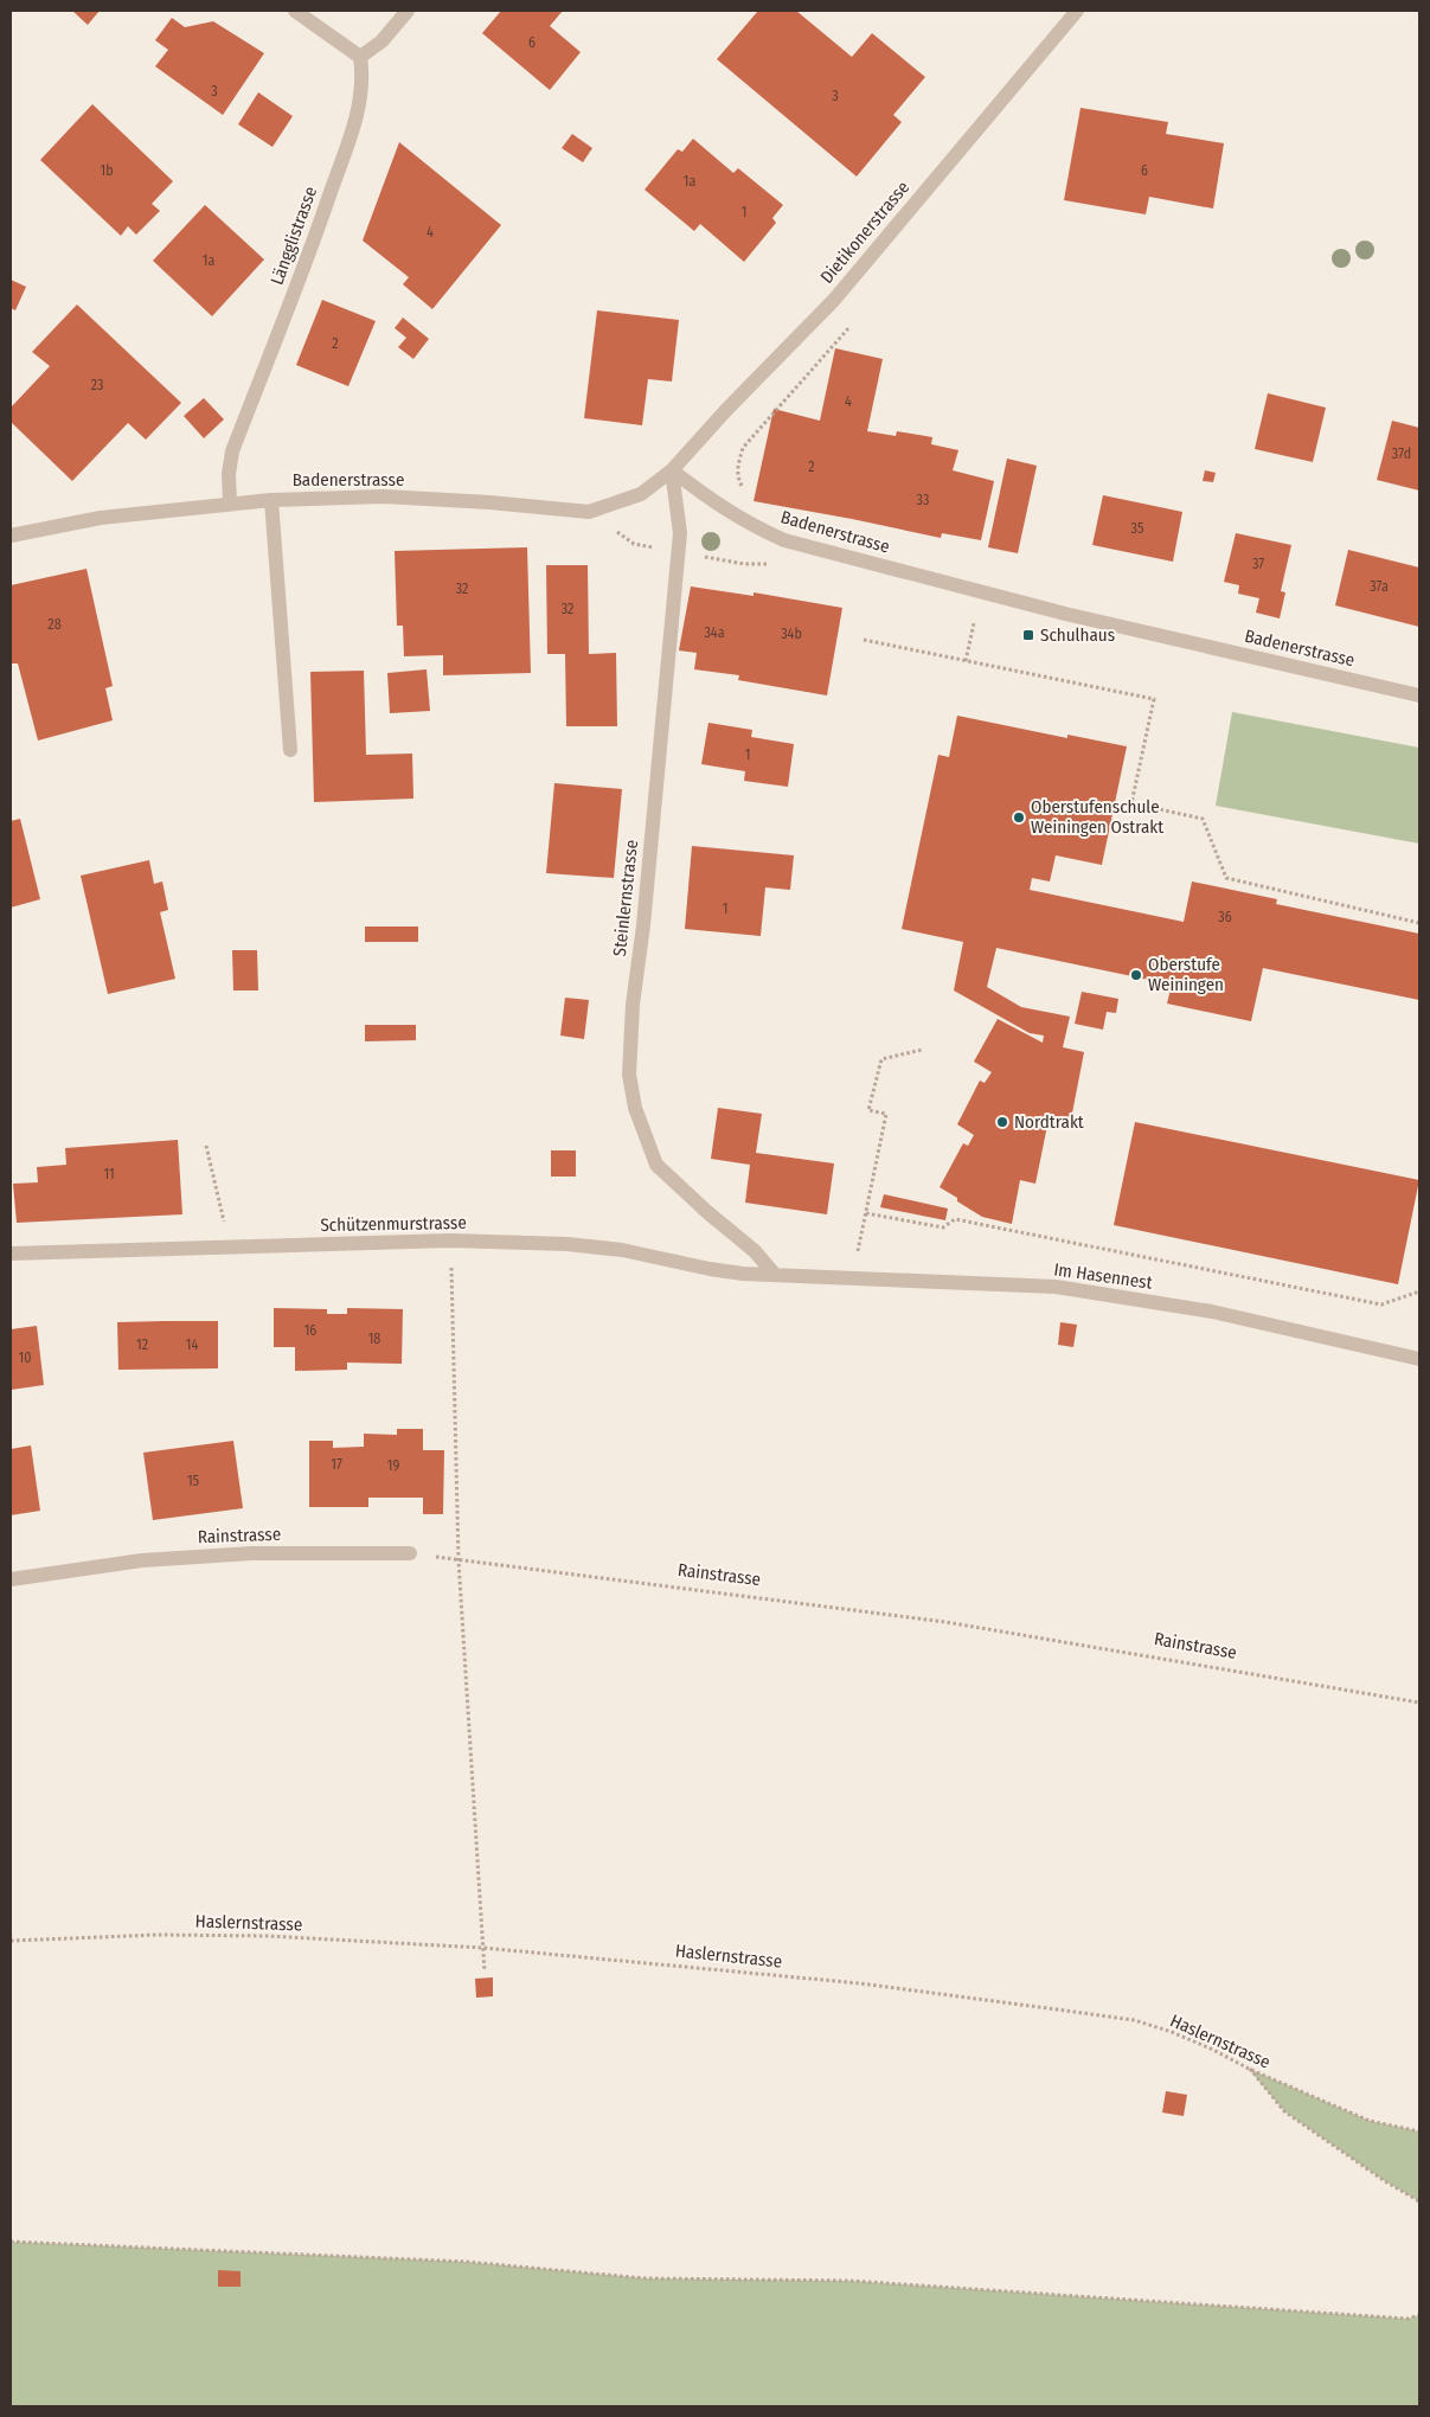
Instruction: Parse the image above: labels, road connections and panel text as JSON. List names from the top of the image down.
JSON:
{
  "streets": {
    "street": [
      "Dietikonerstrasse",
      "Längglistrasse",
      "Badenerstrasse",
      "Steinlernstrasse",
      "Schützenmurstrasse",
      "Im Hasennest",
      "Rainstrasse"
    ],
    "path": ["Haslernstrasse"]
  },
  "crossings": [
    ["Dietikonerstrasse", "Badenerstrasse"],
    ["Dietikonerstrasse", "Steinlernstrasse"],
    ["Längglistrasse", "Badenerstrasse"],
    ["Badenerstrasse", "Steinlernstrasse"],
    ["Steinlernstrasse", "Schützenmurstrasse"],
    ["Steinlernstrasse", "Im Hasennest"],
    ["Schützenmurstrasse", "Im Hasennest"]
  ],
  "places": {
    "transit": ["Schulhaus"],
    "other": ["Oberstufenschule Weiningen Ostrakt", "Oberstufe Weiningen", "Nordtrakt"]
  },
  "house_numbers": [
    "6",
    "3",
    "3",
    "1b",
    "6",
    "1a",
    "1",
    "4",
    "1a",
    "2",
    "23",
    "4",
    "37d",
    "2",
    "33",
    "35",
    "37",
    "37a",
    "32",
    "32",
    "28",
    "34a",
    "34b",
    "1",
    "1",
    "36",
    "11",
    "16",
    "18",
    "12",
    "14",
    "10",
    "17",
    "19",
    "15"
  ]
}
